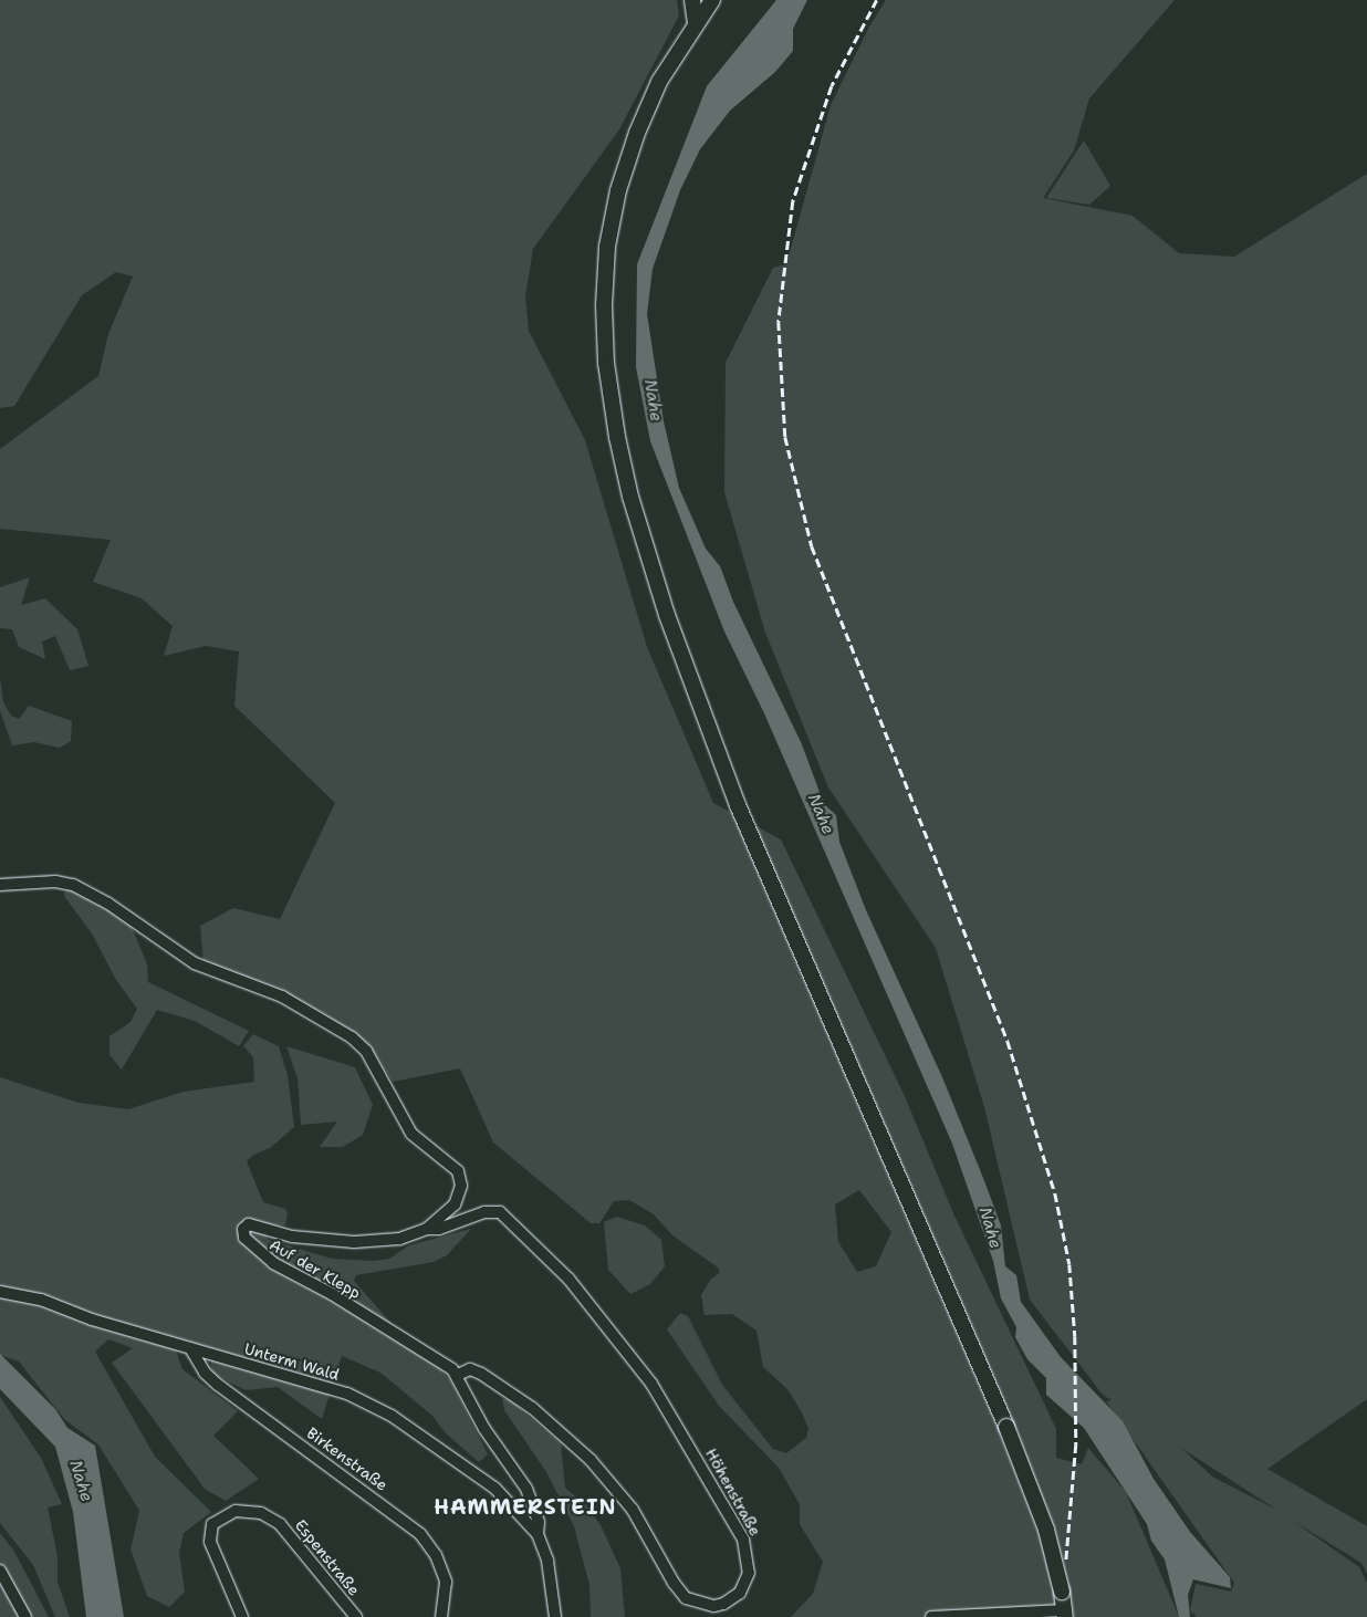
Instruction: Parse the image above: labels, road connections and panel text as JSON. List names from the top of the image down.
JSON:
{
  "streets": {
    "street": [
      "Auf der Klepp",
      "Unterm Wald",
      "Birkenstraße",
      "Höhenstraße",
      "Espenstraße"
    ]
  },
  "crossings": [
    ["Auf der Klepp", "Höhenstraße"],
    ["Unterm Wald", "Birkenstraße"]
  ],
  "districts": ["HAMMERSTEIN"],
  "water": ["Nahe"]
}
